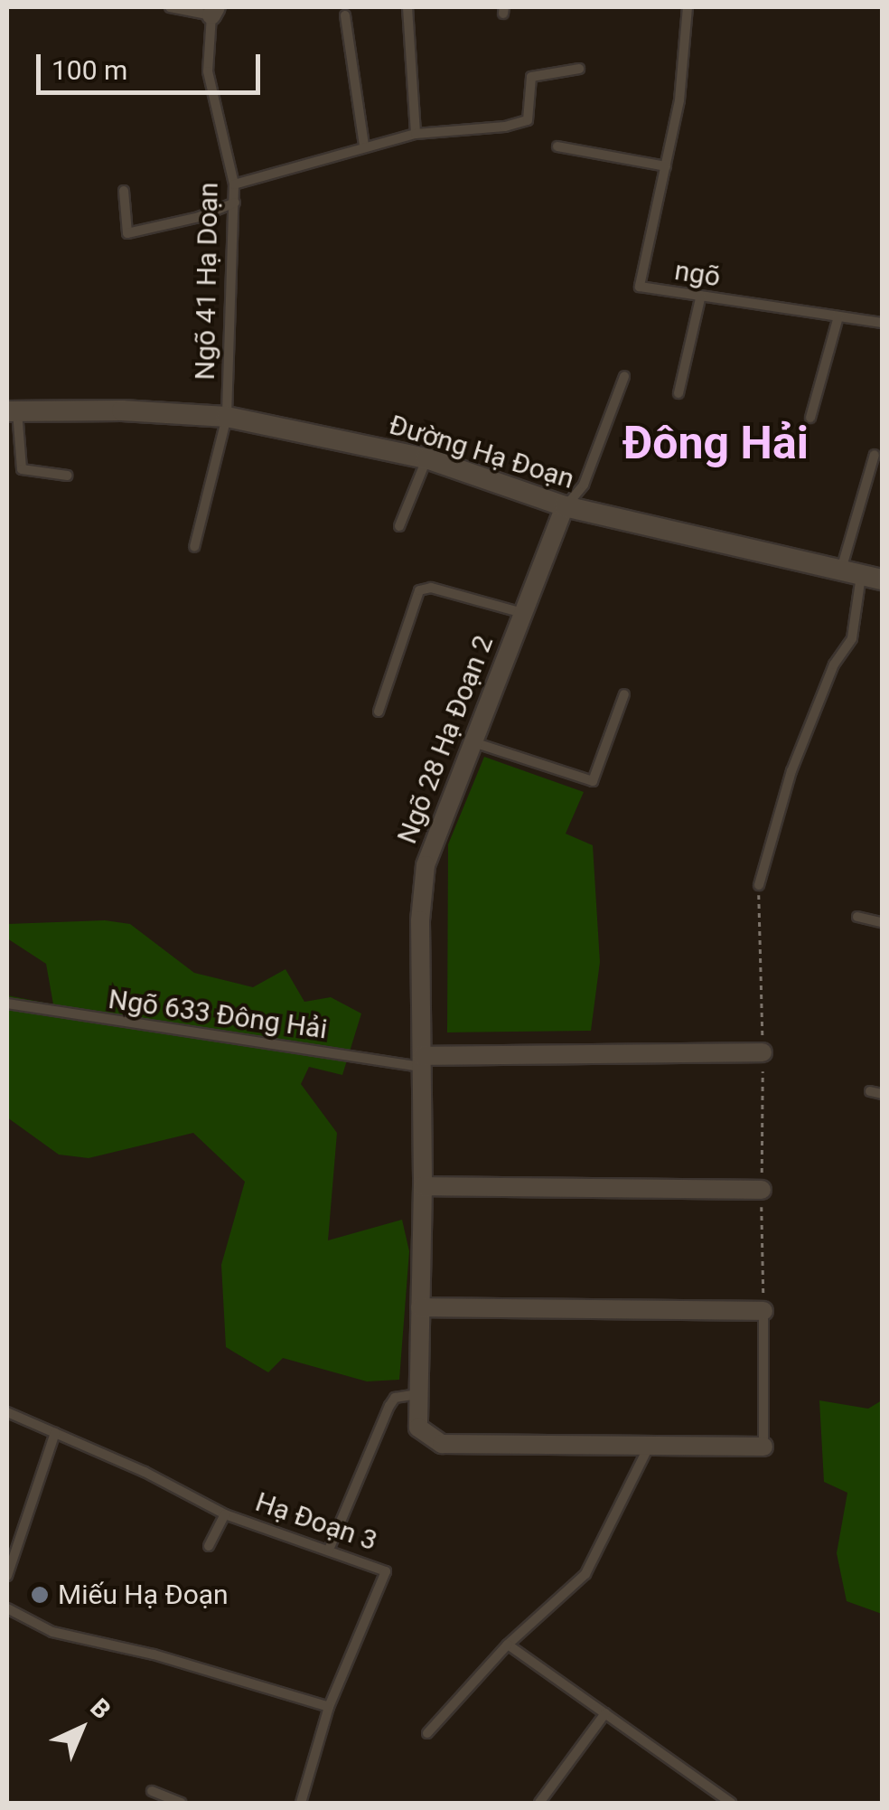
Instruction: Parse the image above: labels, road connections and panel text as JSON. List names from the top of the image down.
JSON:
{
  "streets": {
    "street": ["Đường Hạ Đoạn", "Ngõ 28 Hạ Đoạn 2"],
    "lane": [
      "ngõ",
      "Ngõ 41 Hạ Doạn",
      "Ngõ 633 Đông Hải",
      "Hạ Đoạn 3"
    ]
  },
  "crossings": [
    ["Ngõ 41 Hạ Doạn", "Đường Hạ Đoạn"],
    ["Đường Hạ Đoạn", "Ngõ 28 Hạ Đoạn 2"],
    ["Ngõ 28 Hạ Đoạn 2", "Ngõ 633 Đông Hải"]
  ],
  "districts": ["Đông Hải"],
  "places": ["Miếu Hạ Đoạn"],
  "scale_bar": "100 m",
  "north": "top right"
}
